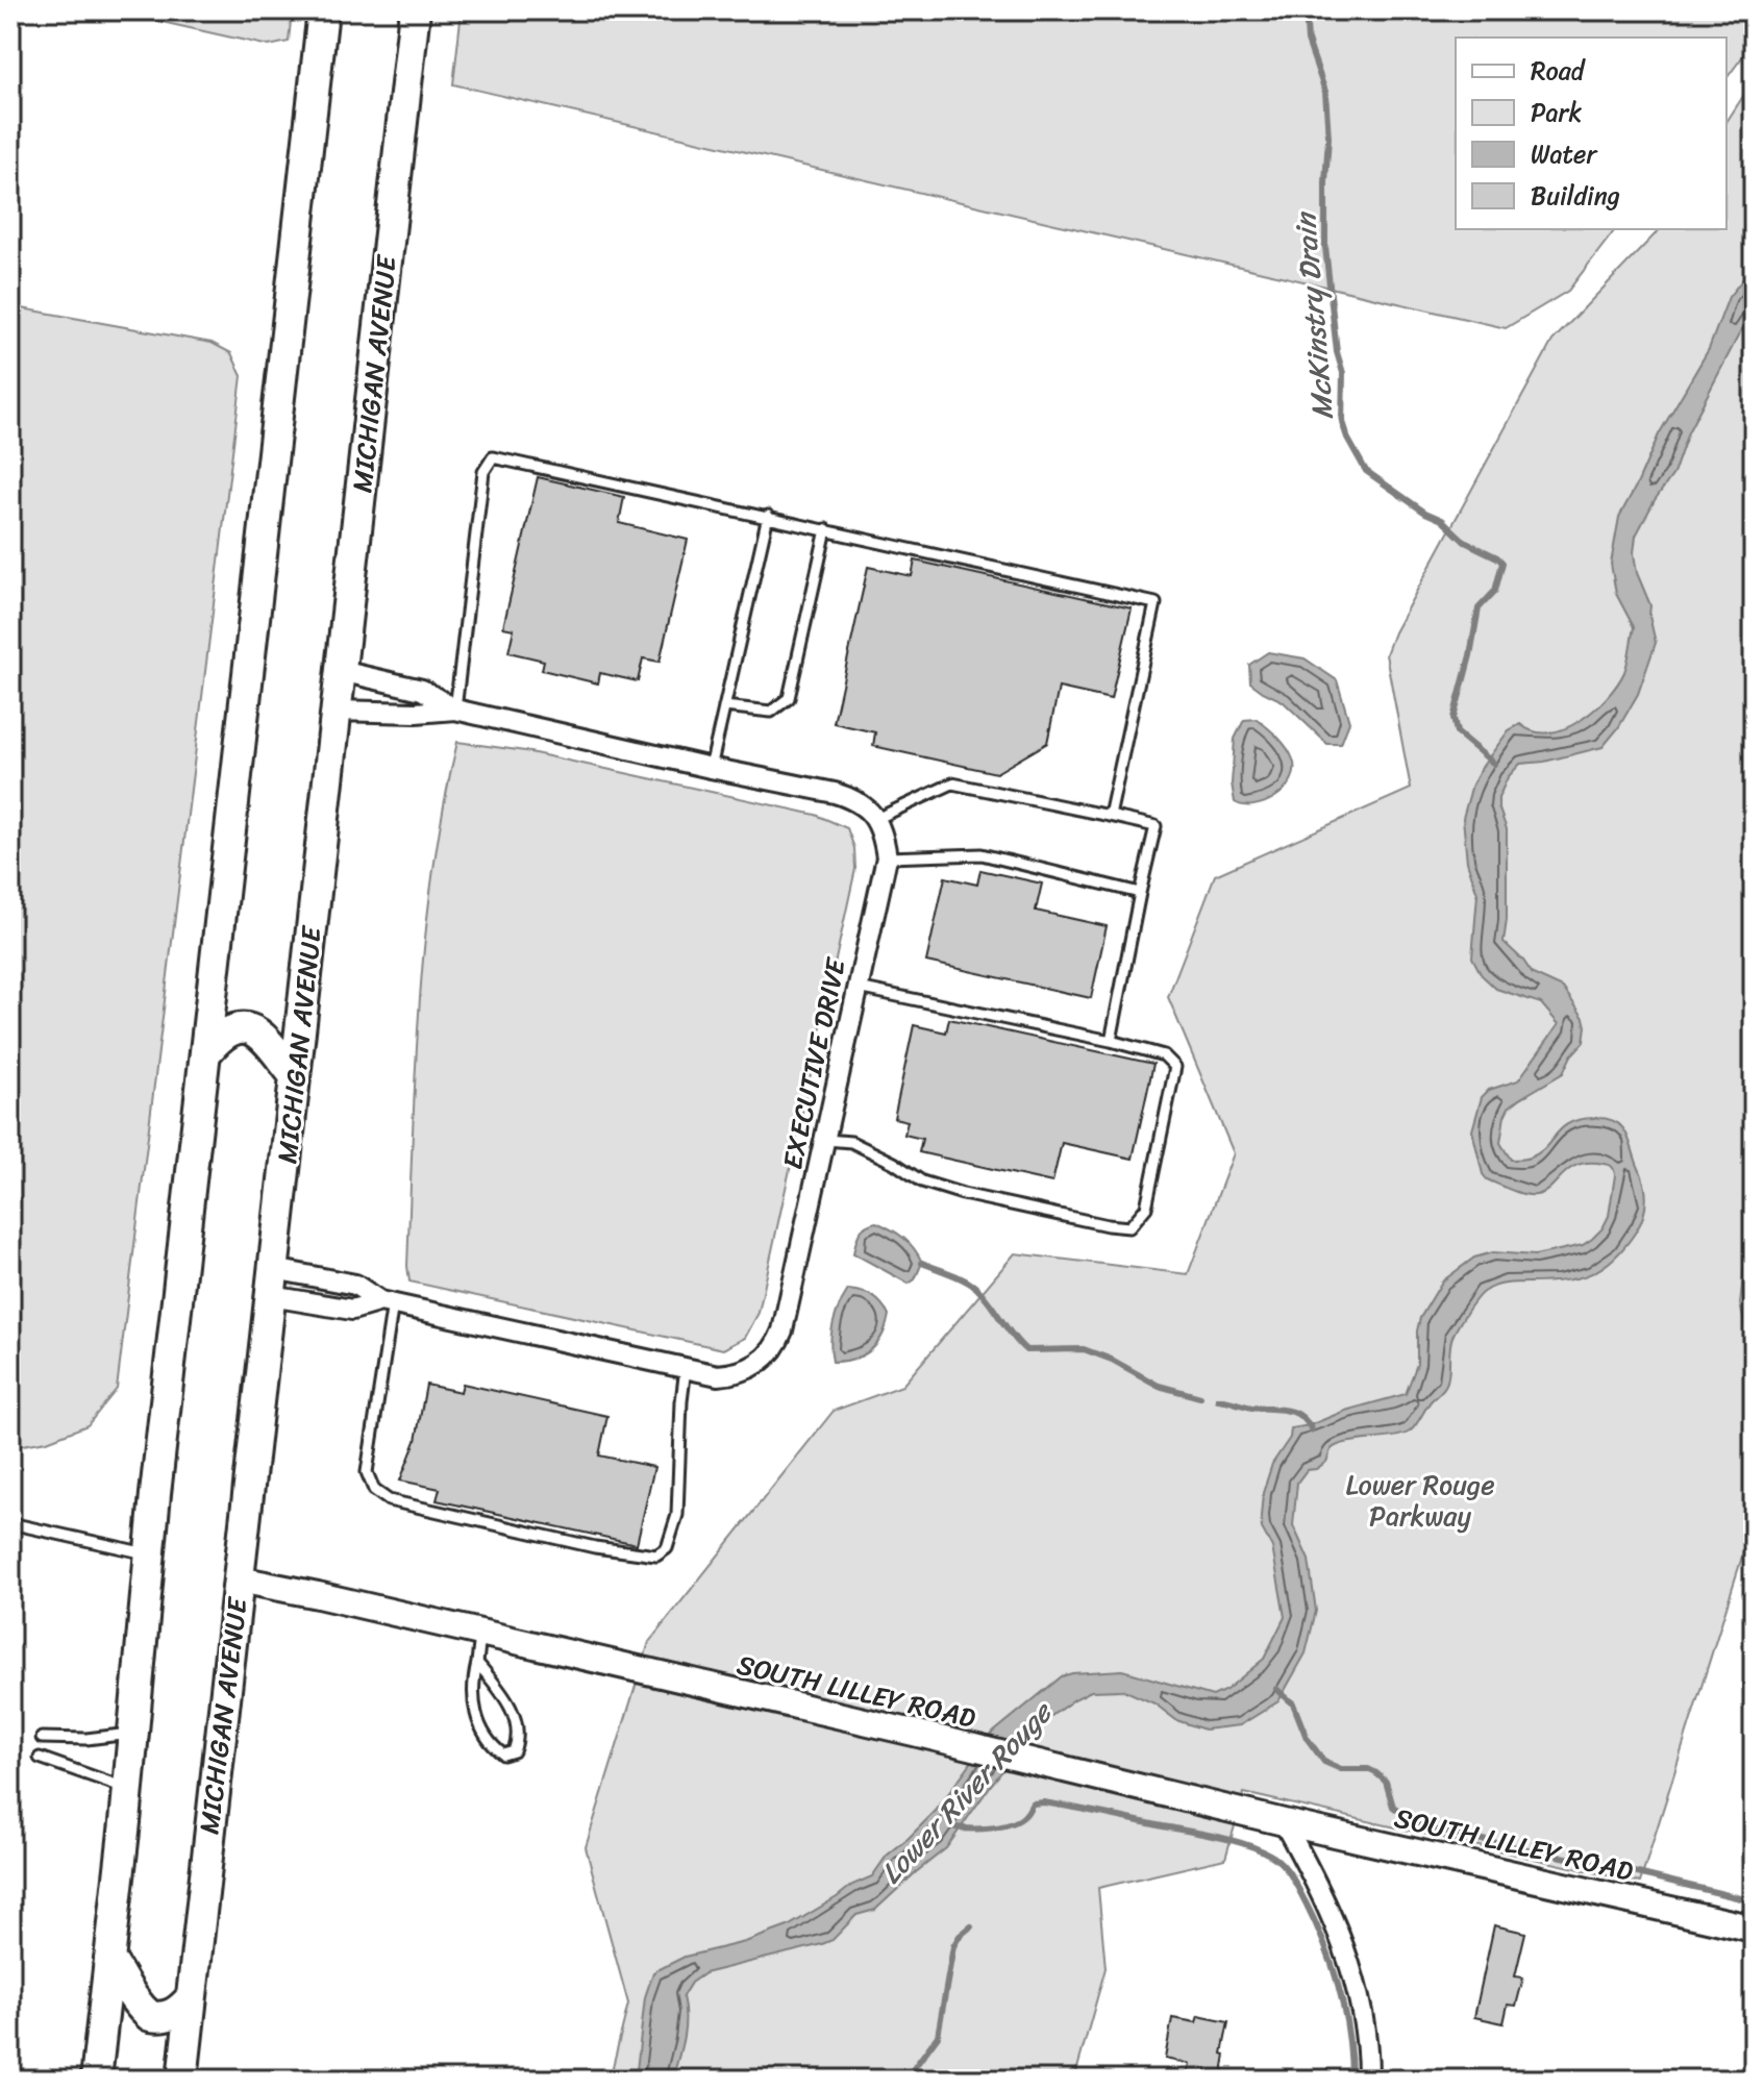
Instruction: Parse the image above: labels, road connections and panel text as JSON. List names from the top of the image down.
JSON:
{
  "streets": {
    "main road": ["MICHIGAN AVENUE"],
    "street": ["EXECUTIVE DRIVE", "SOUTH LILLEY ROAD"]
  },
  "crossings": [
    ["MICHIGAN AVENUE", "EXECUTIVE DRIVE"],
    ["MICHIGAN AVENUE", "SOUTH LILLEY ROAD"]
  ],
  "water": ["McKinstry Drain", "Lower River Rouge"],
  "parks": ["Lower Rouge Parkway"],
  "legend": [
    "Road",
    "Park",
    "Water",
    "Building"
  ]
}
